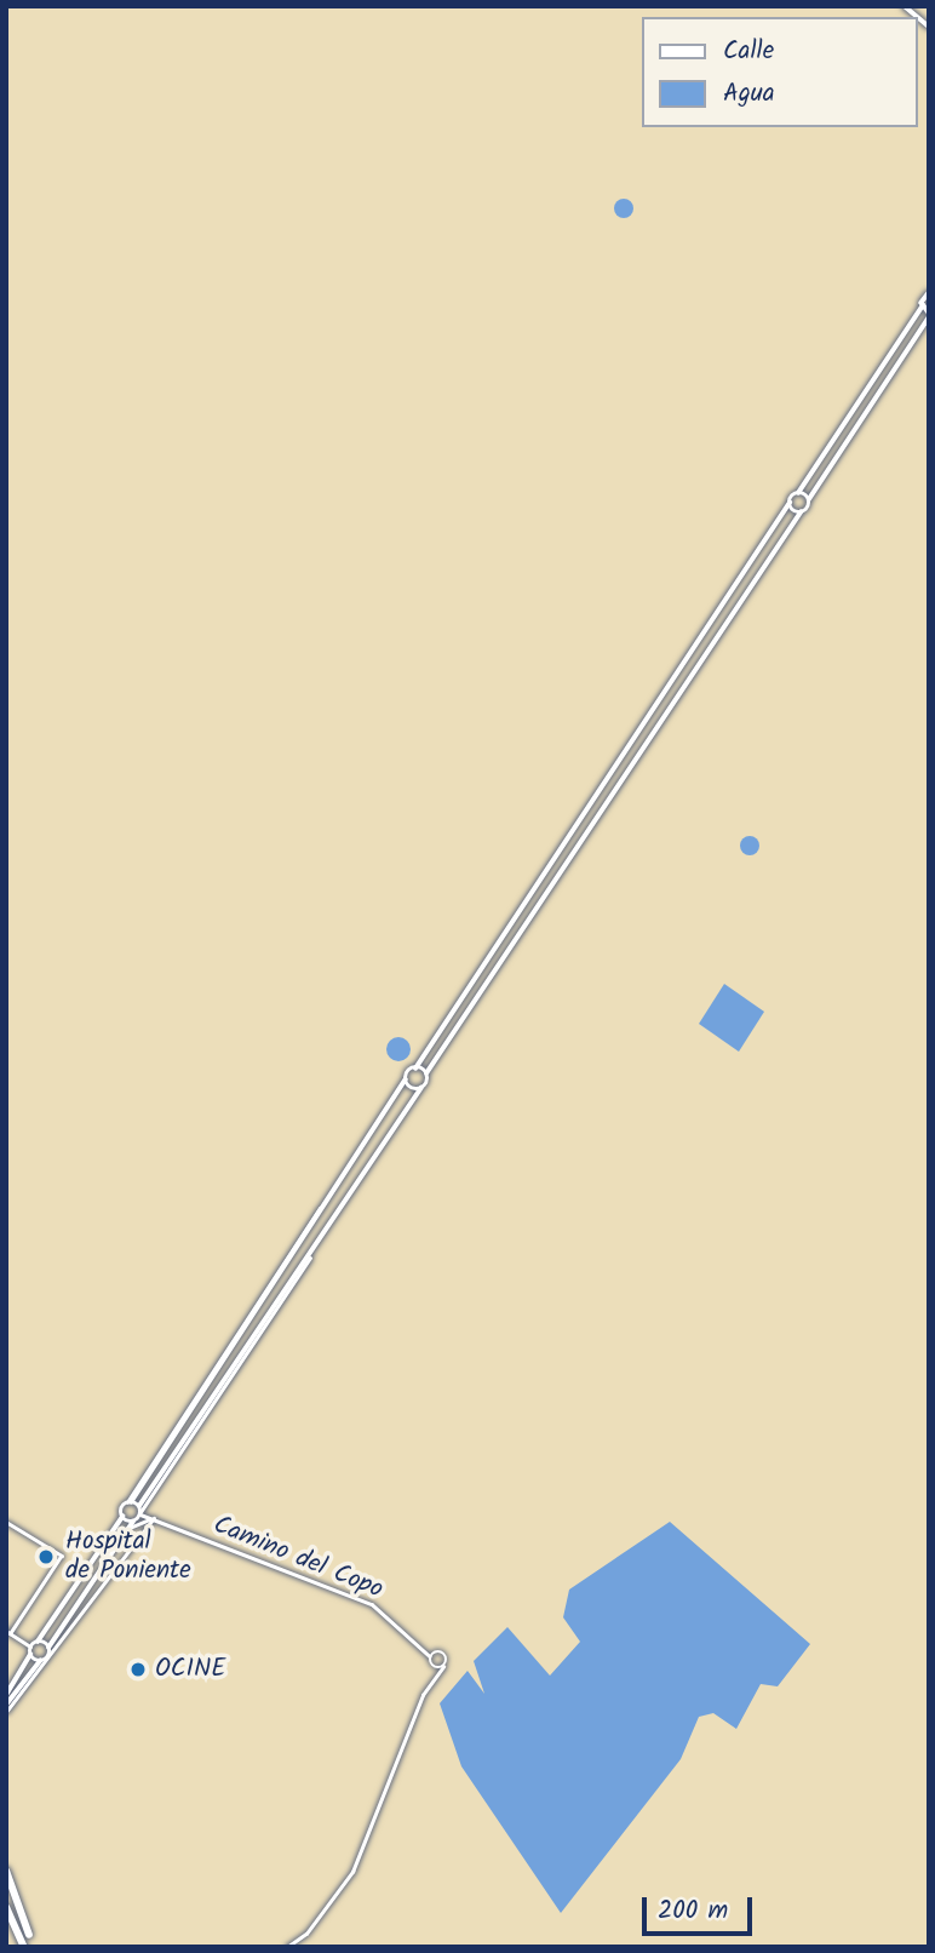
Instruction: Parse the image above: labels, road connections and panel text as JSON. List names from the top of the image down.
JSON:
{
  "streets": {
    "street": ["Camino del Copo"]
  },
  "places": ["Hospital de Poniente", "OCINE"],
  "legend": ["Calle", "Agua"],
  "scale_bar": "200 m"
}
